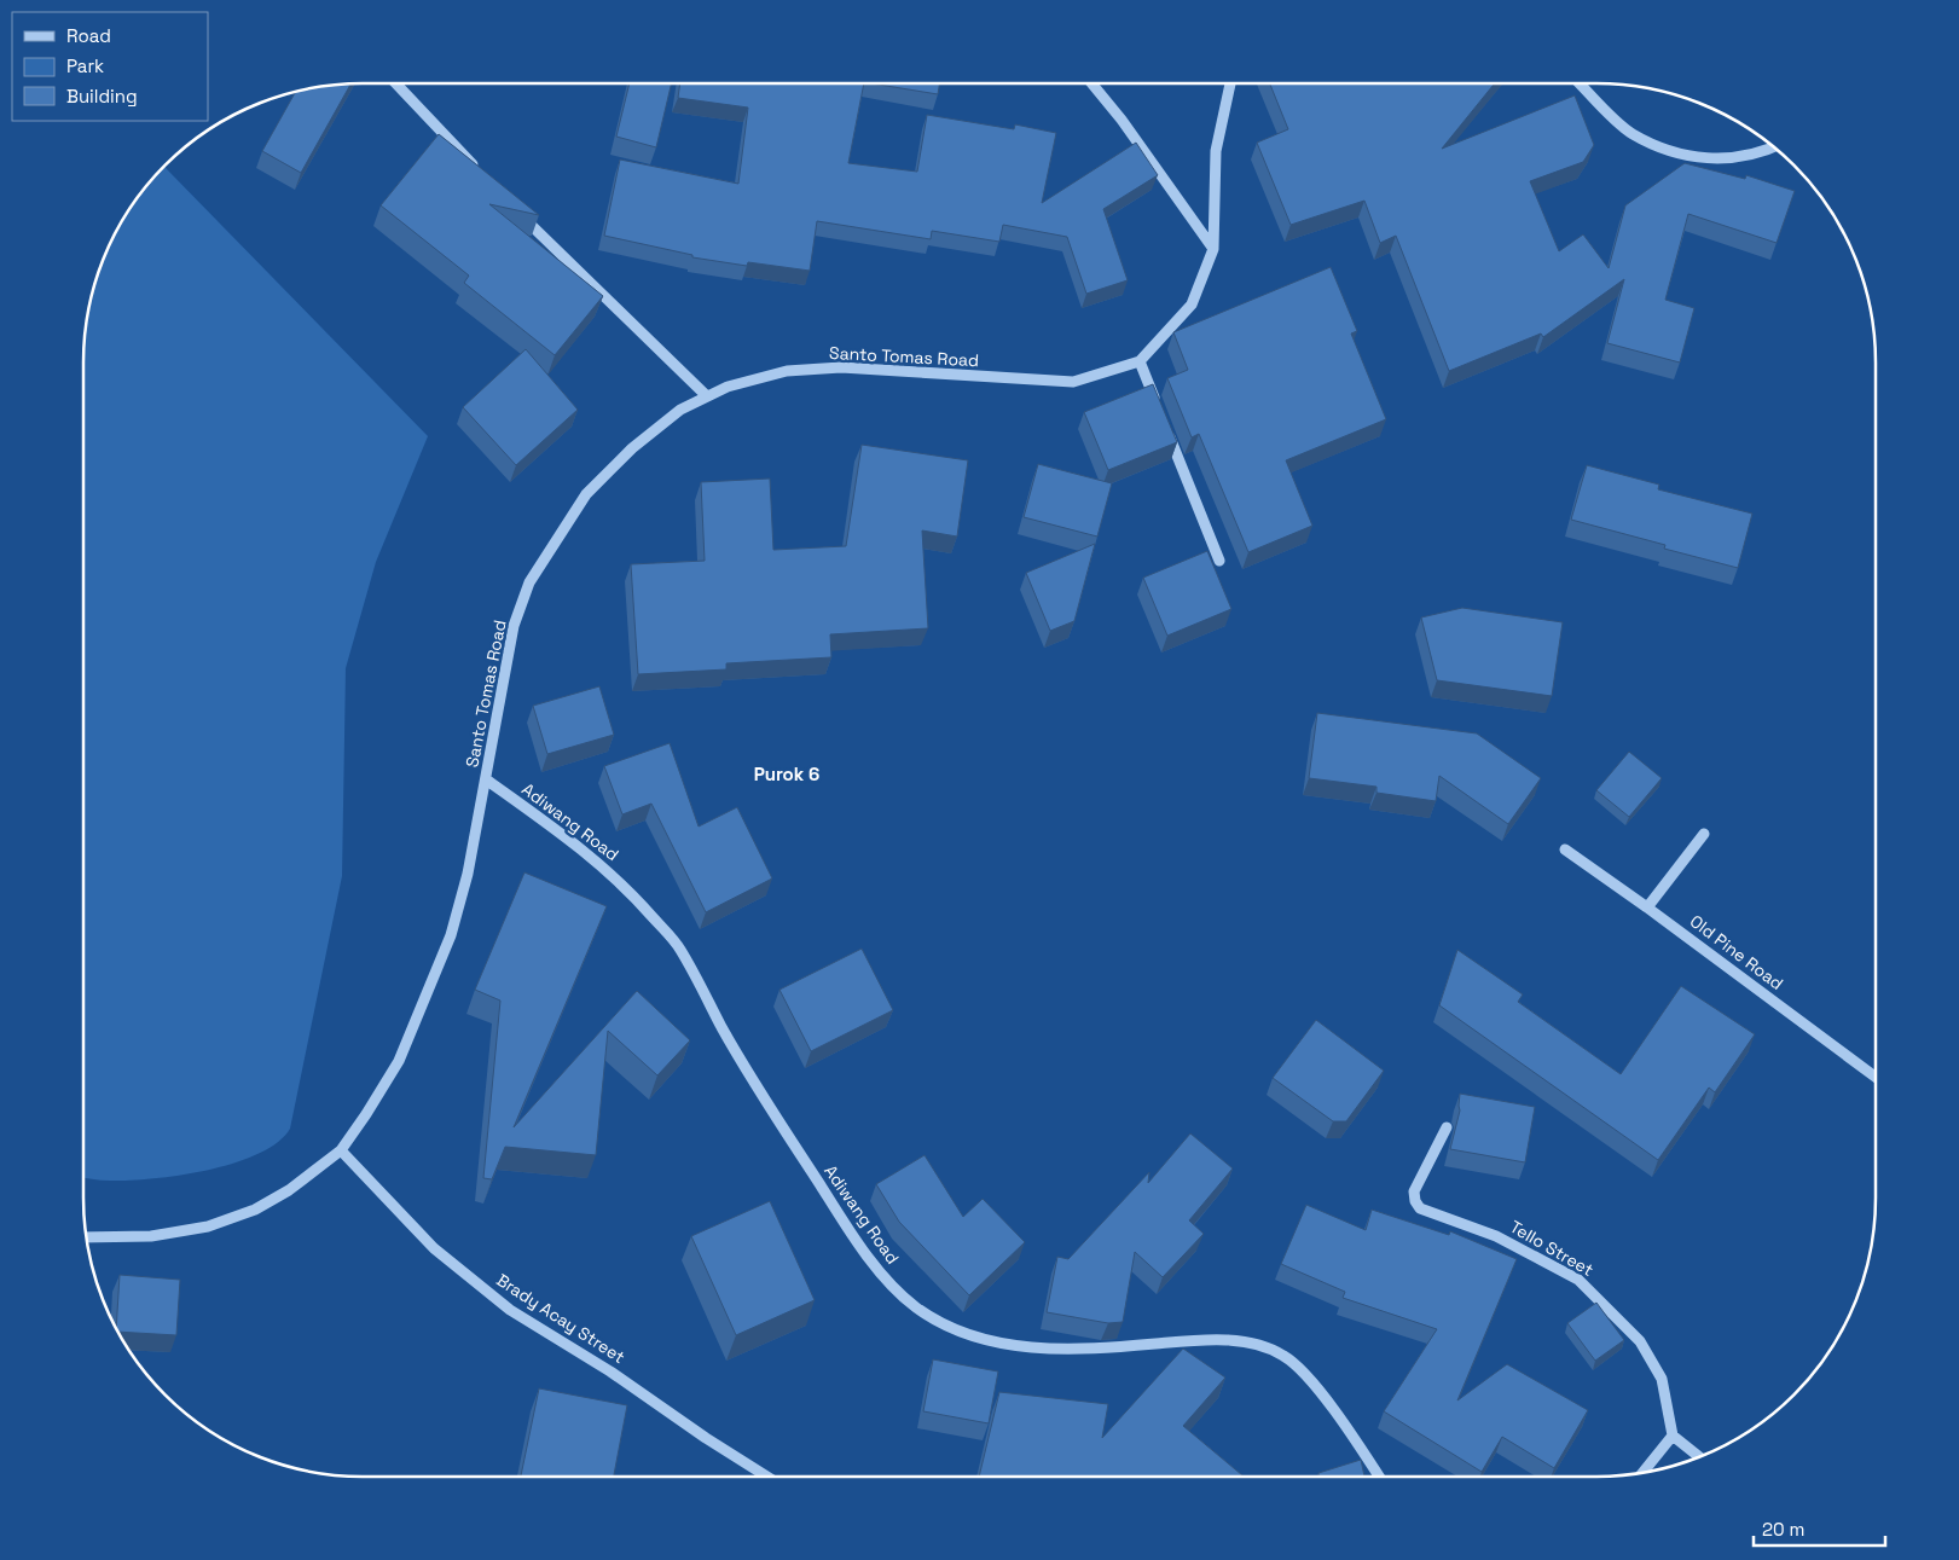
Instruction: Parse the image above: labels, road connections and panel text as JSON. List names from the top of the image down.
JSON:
{
  "streets": {
    "street": [
      "Santo Tomas Road",
      "Adiwang Road",
      "Old Pine Road",
      "Tello Street",
      "Brady Acay Street"
    ]
  },
  "crossings": [
    ["Santo Tomas Road", "Adiwang Road"],
    ["Santo Tomas Road", "Brady Acay Street"]
  ],
  "districts": ["Purok 6"],
  "legend": ["Road", "Park", "Building"],
  "scale_bar": "20 m"
}
